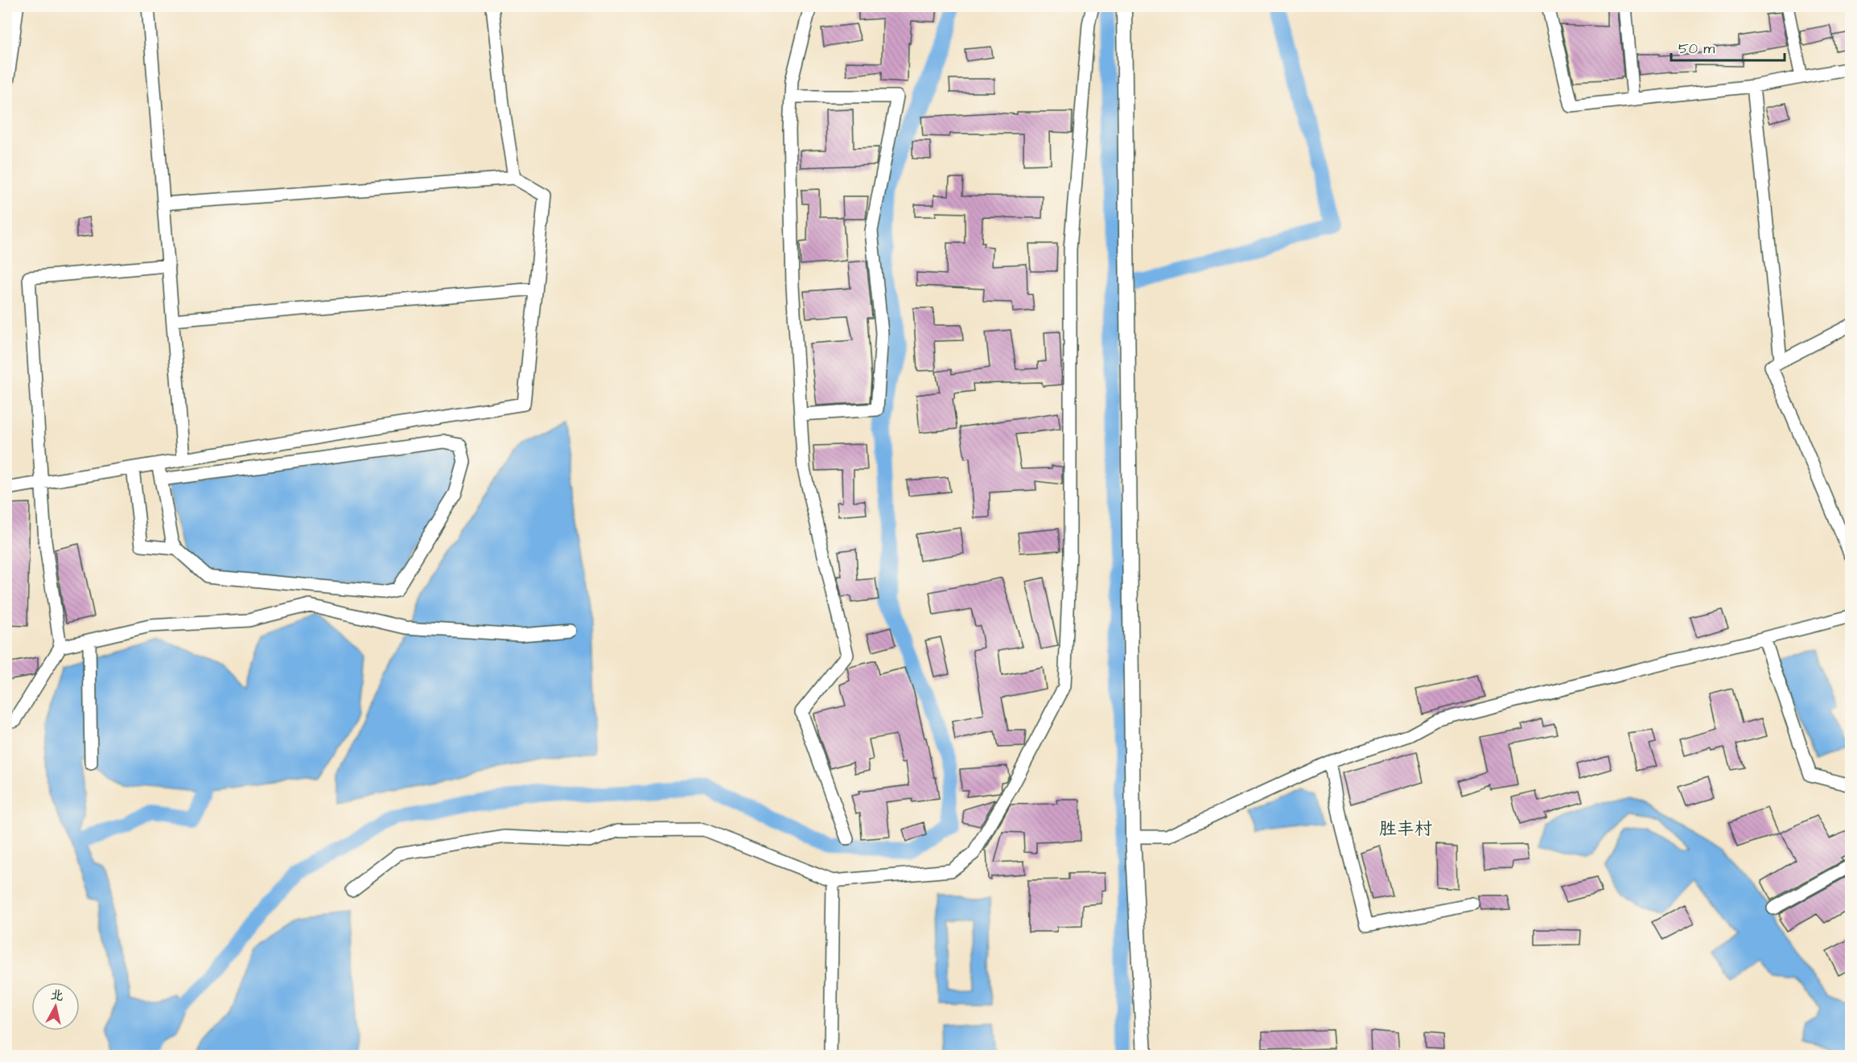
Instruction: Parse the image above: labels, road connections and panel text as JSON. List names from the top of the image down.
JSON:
{
  "districts": ["胜丰村"],
  "scale_bar": "50 m",
  "north": "top"
}
